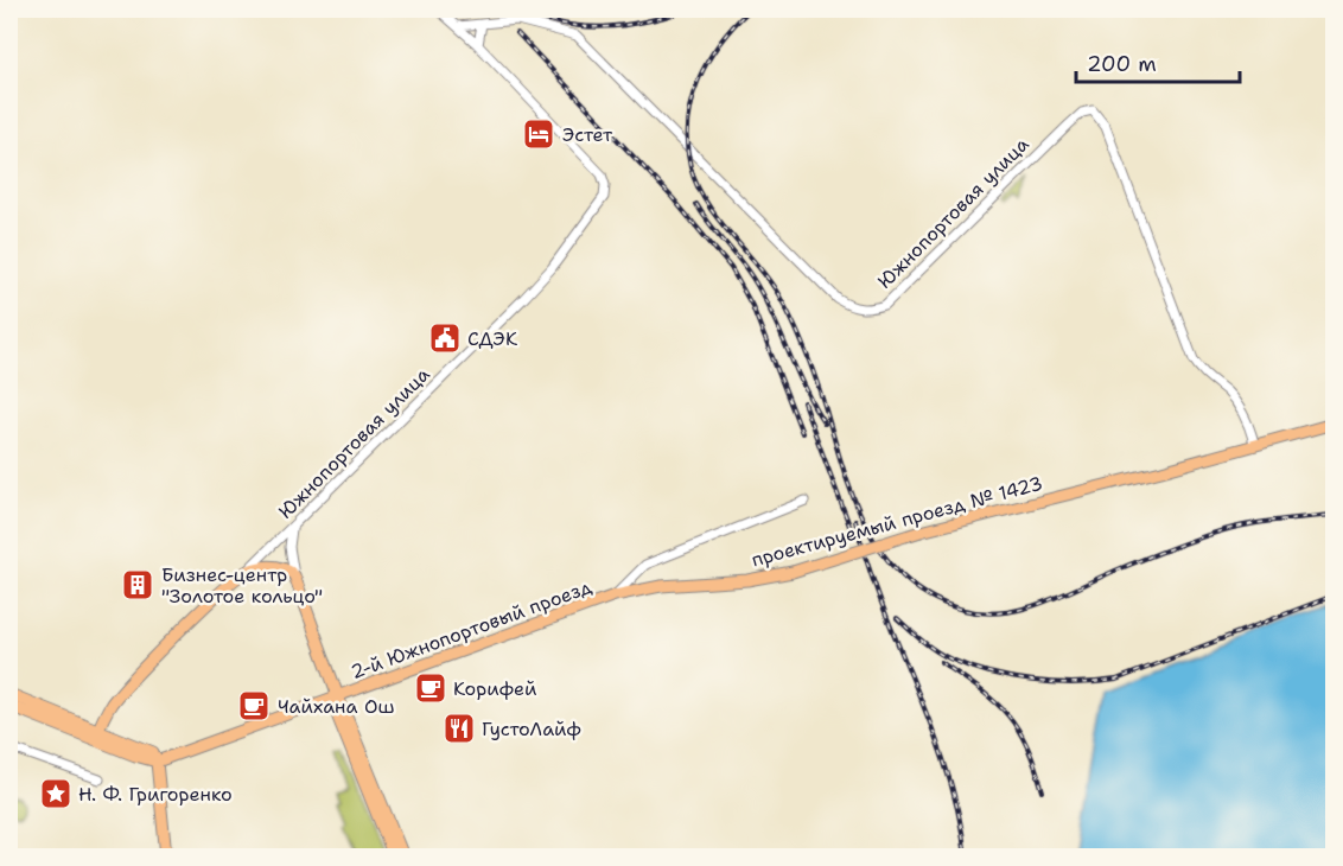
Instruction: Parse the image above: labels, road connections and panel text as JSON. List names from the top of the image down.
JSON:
{
  "streets": {
    "main road": ["Южнопортовая улица", "проектируемый проезд № 1423", "2-й Южнопортовый проезд"]
  },
  "crossings": [
    ["Южнопортовая улица", "проектируемый проезд № 1423"],
    ["проектируемый проезд № 1423", "2-й Южнопортовый проезд"]
  ],
  "places": {
    "hotel": ["Эстет"],
    "public building": ["СДЭК"],
    "building": ["Бизнес-центр \"Золотое кольцо\""],
    "cafe": ["Корифей", "Чайхана Ош"],
    "restaurant": ["ГустоЛайф"],
    "place": ["Н. Ф. Григоренко"]
  },
  "scale_bar": "200 m"
}
